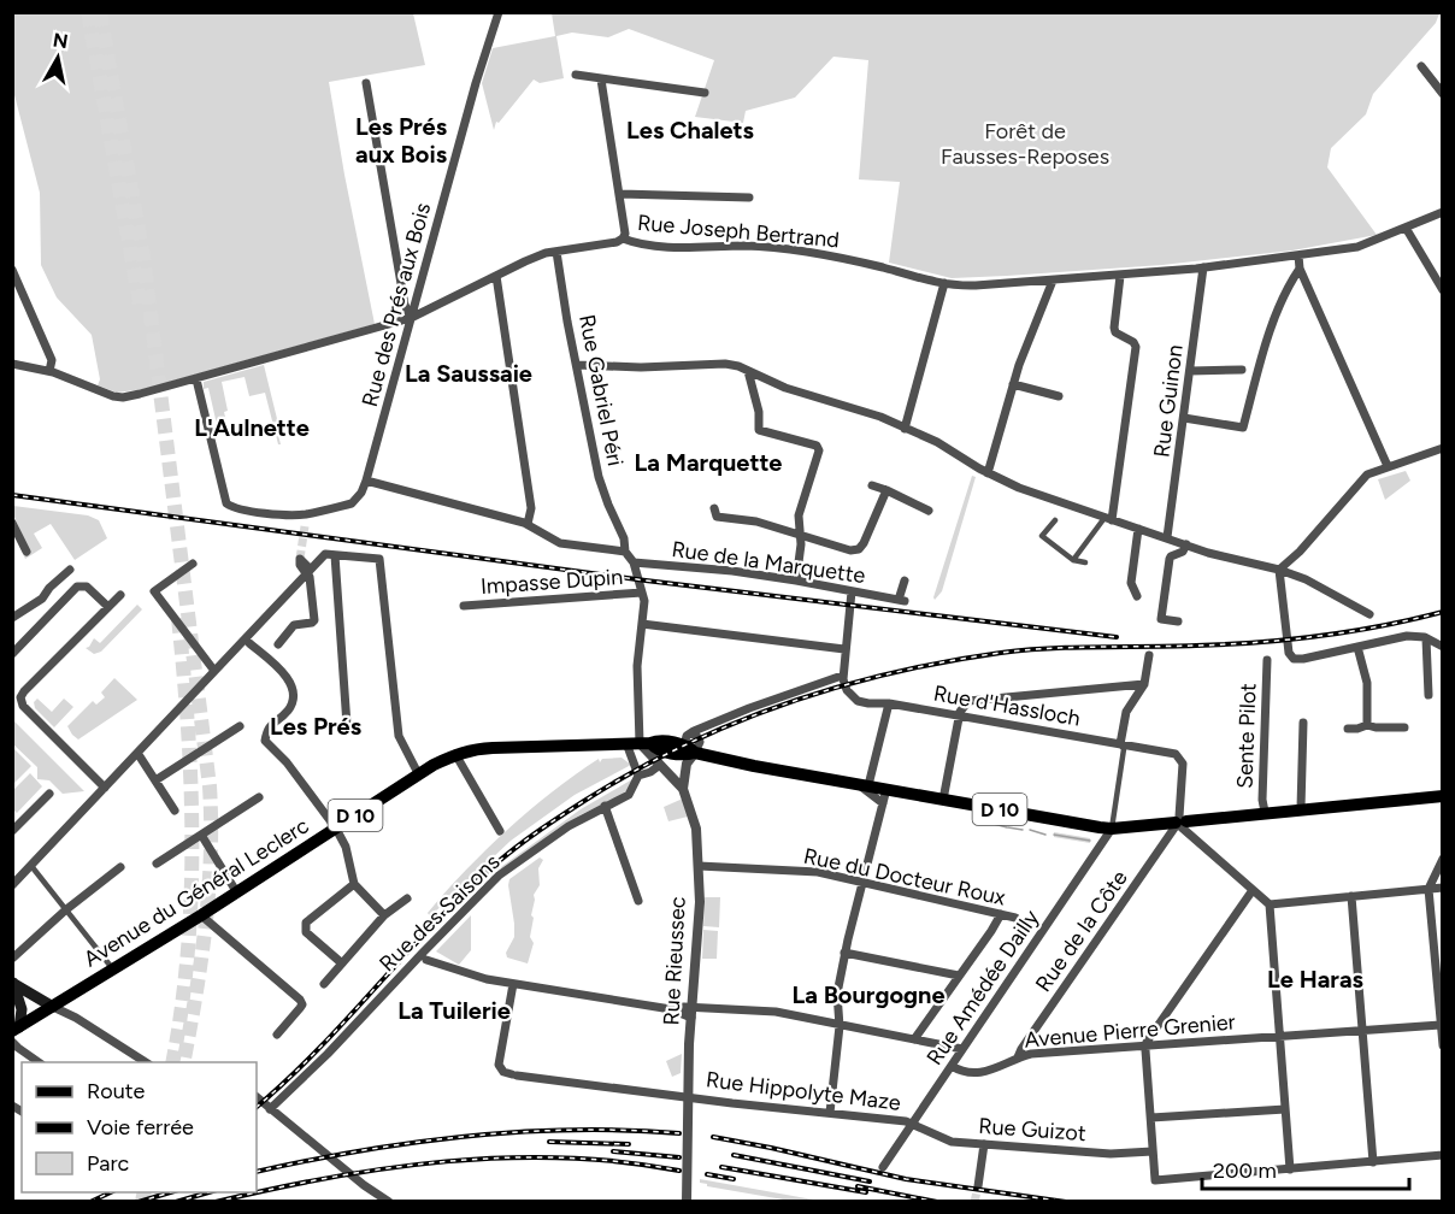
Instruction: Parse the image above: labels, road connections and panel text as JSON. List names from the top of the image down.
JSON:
{
  "streets": {
    "main road": ["D 10", "Avenue du Général Leclerc"],
    "street": [
      "Rue Joseph Bertrand",
      "Rue des Prés aux Bois",
      "Rue Gabriel Péri",
      "Rue Guinon",
      "Rue de la Marquette",
      "Impasse Dupin",
      "Rue d'Hassloch",
      "Sente Pilot",
      "Rue du Docteur Roux",
      "Rue des Saisons",
      "Rue de la Côte",
      "Rue Rieussec",
      "Rue Amédée Dailly",
      "Avenue Pierre Grenier",
      "Rue Hippolyte Maze",
      "Rue Guizot"
    ]
  },
  "crossings": [
    ["Rue Joseph Bertrand", "Rue des Prés aux Bois"],
    ["Rue Joseph Bertrand", "Rue Gabriel Péri"],
    ["Rue Joseph Bertrand", "Rue Guinon"],
    ["Rue Gabriel Péri", "Rue de la Marquette"],
    ["Rue Gabriel Péri", "Impasse Dupin"],
    ["Rue Gabriel Péri", "Avenue du Général Leclerc"],
    ["Rue Gabriel Péri", "Rue Rieussec"],
    ["Rue d'Hassloch", "Avenue du Général Leclerc"],
    ["Rue d'Hassloch", "Rue de la Côte"],
    ["Sente Pilot", "Avenue du Général Leclerc"],
    ["Rue du Docteur Roux", "Rue Rieussec"],
    ["Avenue du Général Leclerc", "Rue de la Côte"],
    ["Avenue du Général Leclerc", "Rue Rieussec"],
    ["Avenue du Général Leclerc", "Rue Amédée Dailly"],
    ["Rue des Saisons", "Rue Rieussec"],
    ["Rue de la Côte", "Avenue Pierre Grenier"],
    ["Rue Rieussec", "Rue Hippolyte Maze"],
    ["Rue Amédée Dailly", "Avenue Pierre Grenier"],
    ["Rue Amédée Dailly", "Rue Hippolyte Maze"],
    ["Rue Amédée Dailly", "Rue Guizot"],
    ["Rue Hippolyte Maze", "Rue Guizot"]
  ],
  "districts": [
    "Les Prés aux Bois",
    "Les Chalets",
    "La Saussaie",
    "L'Aulnette",
    "La Marquette",
    "Les Prés",
    "Le Haras",
    "La Bourgogne",
    "La Tuilerie"
  ],
  "parks": ["Forêt de Fausses-Reposes"],
  "legend": ["Route", "Voie ferrée", "Parc"],
  "scale_bar": "200 m",
  "north": "top"
}
